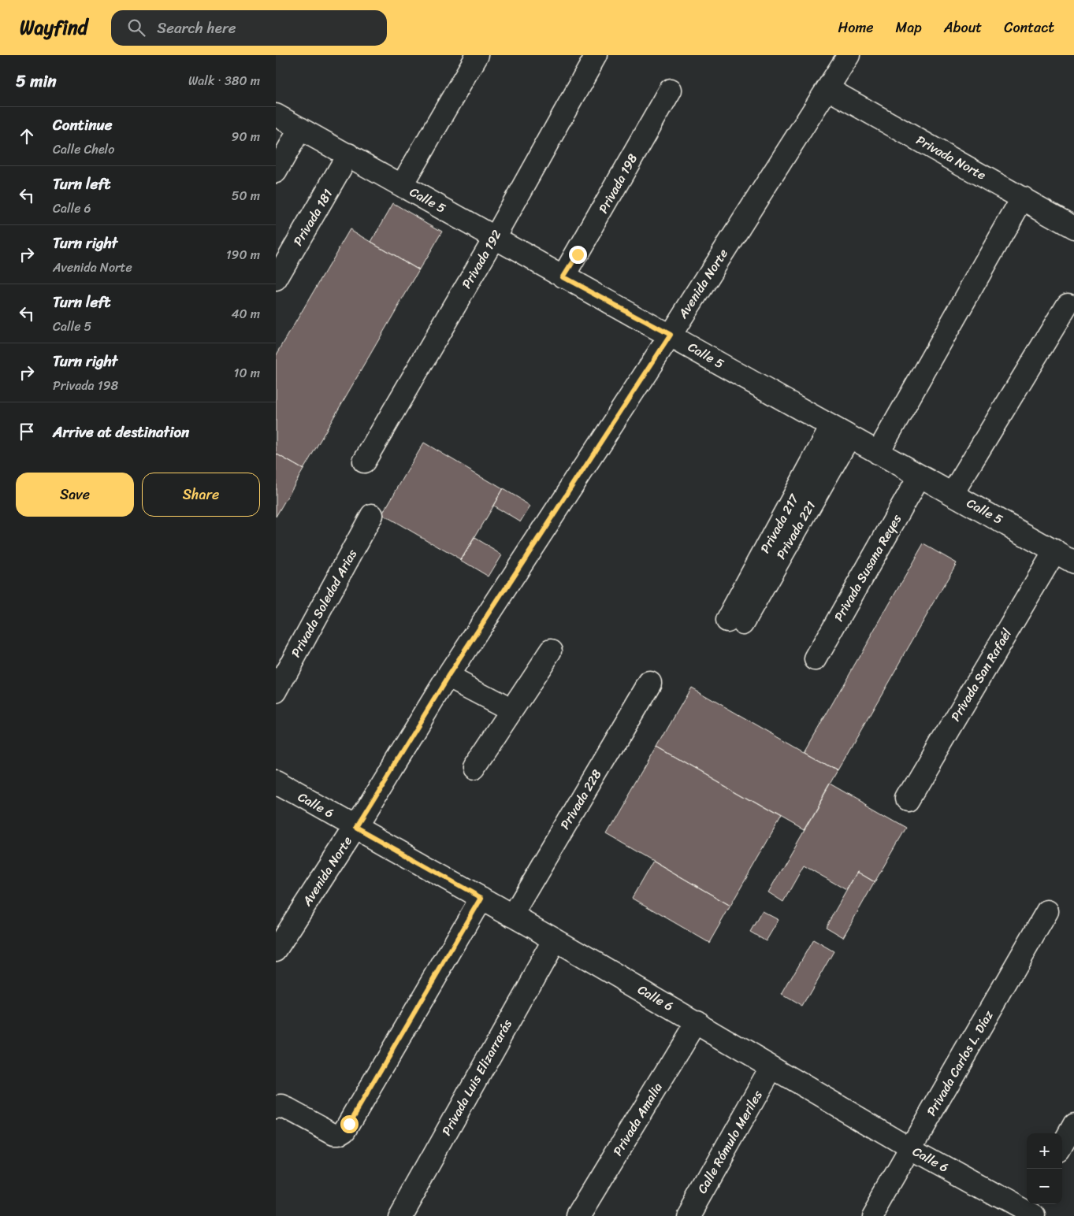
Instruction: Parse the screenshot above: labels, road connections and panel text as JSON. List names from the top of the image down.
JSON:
{
  "streets": {
    "street": [
      "Privada Norte",
      "Privada 198",
      "Calle 5",
      "Privada 181",
      "Privada 192",
      "Avenida Norte",
      "Privada 217",
      "Privada Susana Reyes",
      "Privada Soledad Arias",
      "Privada San Rafaél",
      "Privada 228",
      "Calle 6",
      "Privada Carlos L. Díaz",
      "Privada Luis Elizarrarás",
      "Privada Amalia",
      "Calle Rómulo Meriles"
    ]
  },
  "crossings": [
    ["Privada Norte", "Avenida Norte"],
    ["Privada 198", "Calle 5"],
    ["Calle 5", "Privada 181"],
    ["Calle 5", "Privada 192"],
    ["Calle 5", "Avenida Norte"],
    ["Calle 5", "Privada 217"],
    ["Calle 5", "Privada Susana Reyes"],
    ["Calle 5", "Privada San Rafaél"],
    ["Avenida Norte", "Calle 6"],
    ["Privada 228", "Calle 6"],
    ["Calle 6", "Privada Carlos L. Díaz"],
    ["Calle 6", "Privada Luis Elizarrarás"],
    ["Calle 6", "Privada Amalia"],
    ["Calle 6", "Calle Rómulo Meriles"]
  ],
  "page": {
    "header": "Wayfind",
    "search": "Search here",
    "nav": [
      "Home",
      "Map",
      "About",
      "Contact"
    ],
    "heading": ["5 min", "Walk · 380 m"],
    "list": [
      ["Continue", "Calle Chelo", "90 m"],
      ["Turn left", "Calle 6", "50 m"],
      ["Turn right", "Avenida Norte", "190 m"],
      ["Turn left", "Calle 5", "40 m"],
      ["Turn right", "Privada 198", "10 m"],
      "Arrive at destination"
    ],
    "buttons": ["Save", "Share"],
    "map_buttons": ["+", "−"]
  }
}
